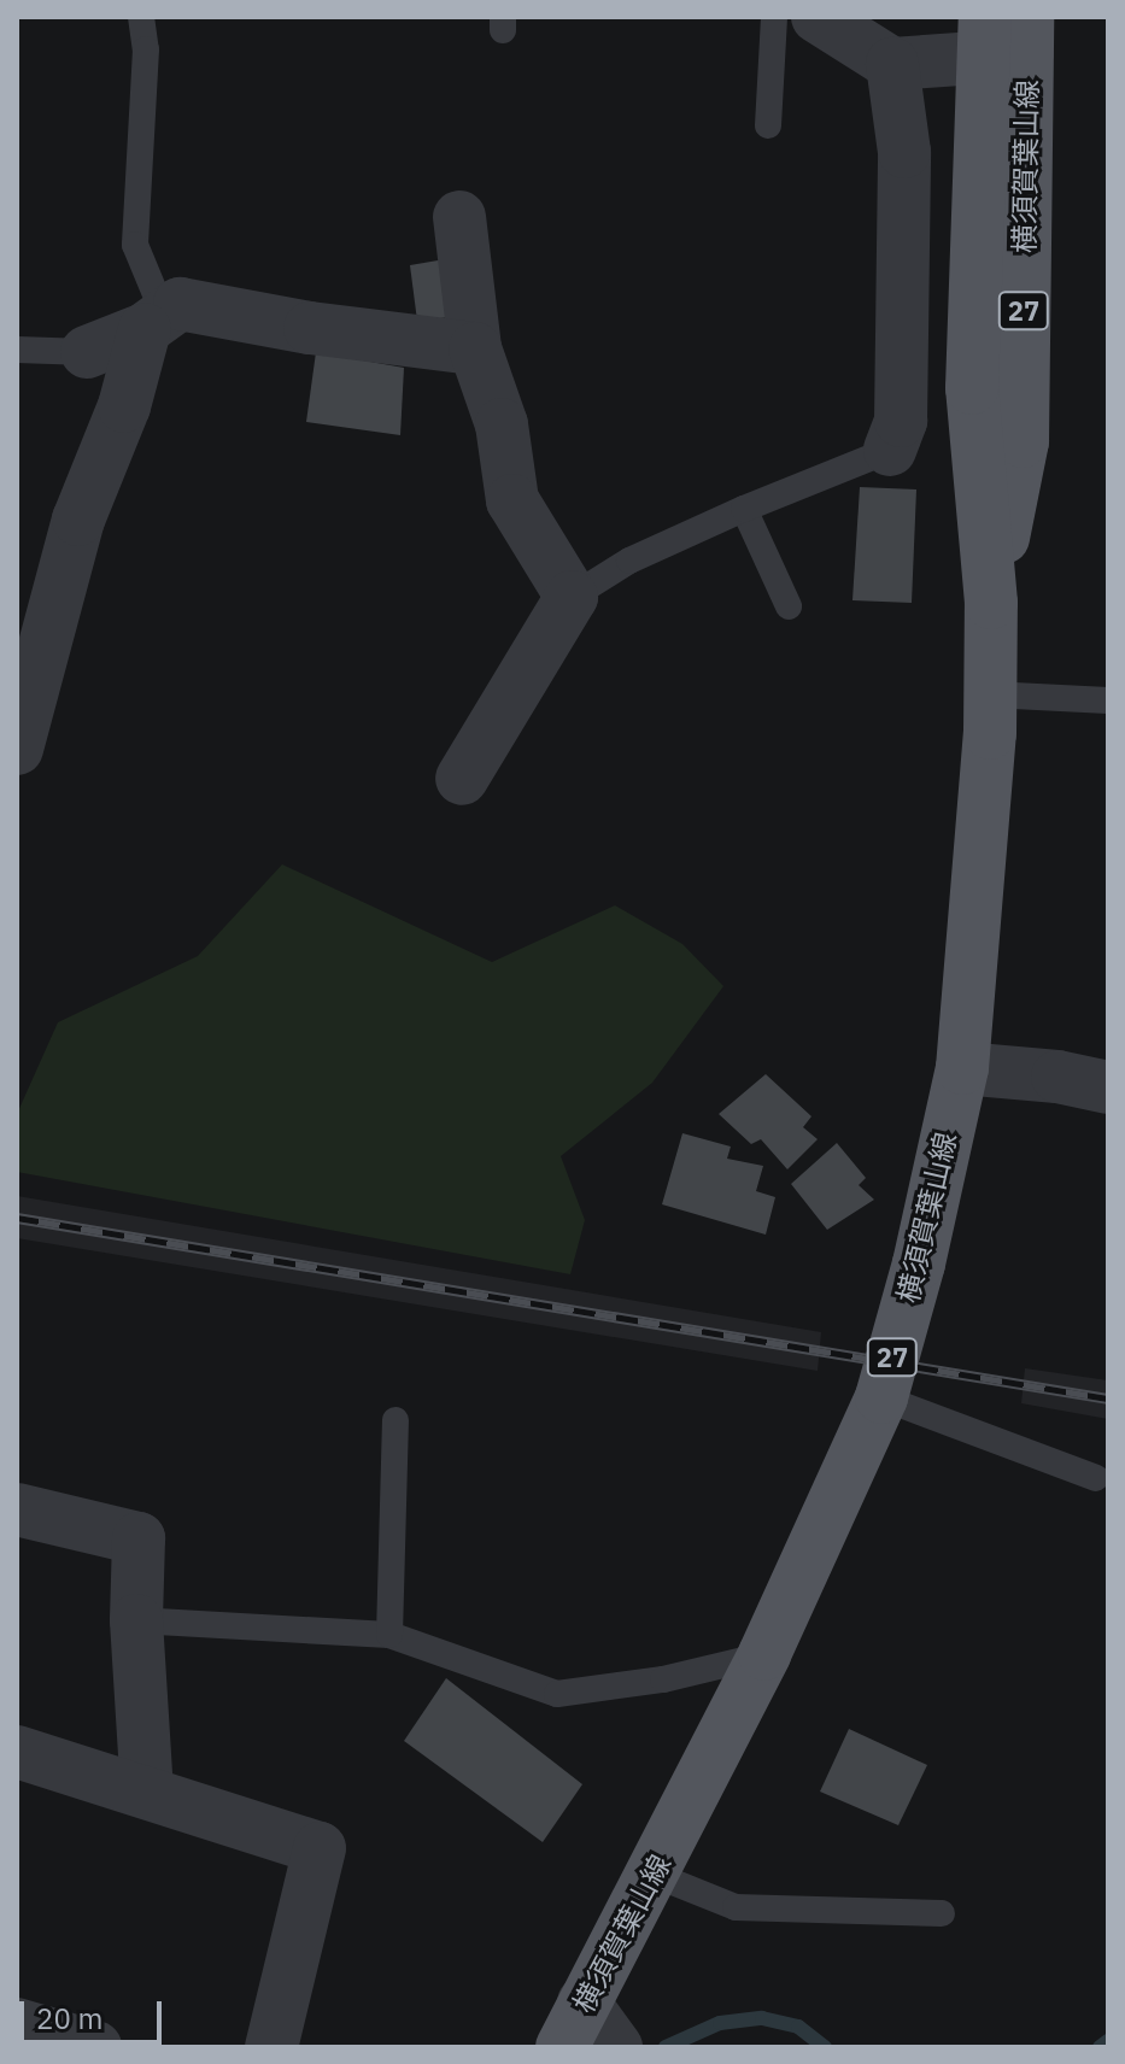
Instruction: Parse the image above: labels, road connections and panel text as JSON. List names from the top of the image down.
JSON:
{
  "streets": {
    "main road": ["横須賀葉山線", "27"]
  },
  "scale_bar": "20 m"
}
